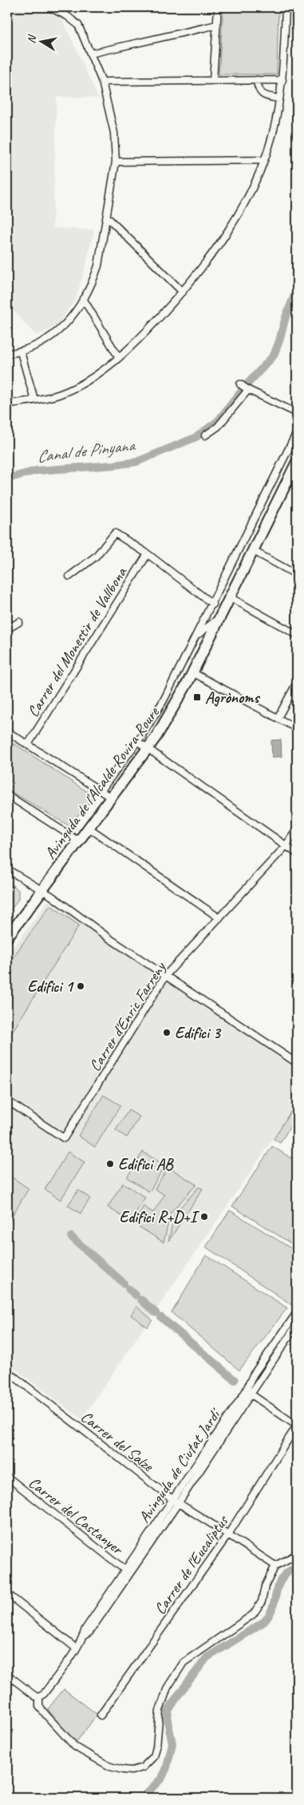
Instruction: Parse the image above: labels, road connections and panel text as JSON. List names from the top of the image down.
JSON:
{
  "streets": {
    "main road": ["Avinguda de l'Alcalde Rovira Roure"],
    "street": [
      "Carrer del Monestir de Vallbona",
      "Carrer d'Enric Farreny",
      "Carrer del Salze",
      "Avinguda de Ciutat Jardí",
      "Carrer del Castanyer",
      "Carrer de l'Eucaliptus"
    ]
  },
  "crossings": [
    ["Carrer del Salze", "Avinguda de Ciutat Jardí"],
    ["Carrer del Salze", "Carrer de l'Eucaliptus"],
    ["Avinguda de Ciutat Jardí", "Carrer del Castanyer"]
  ],
  "water": ["Canal de Pinyana"],
  "places": {
    "transit": ["Agrònoms"],
    "other": [
      "Edifici 1",
      "Edifici 3",
      "Edifici AB",
      "Edifici R+D+I"
    ]
  },
  "north": "left"
}
